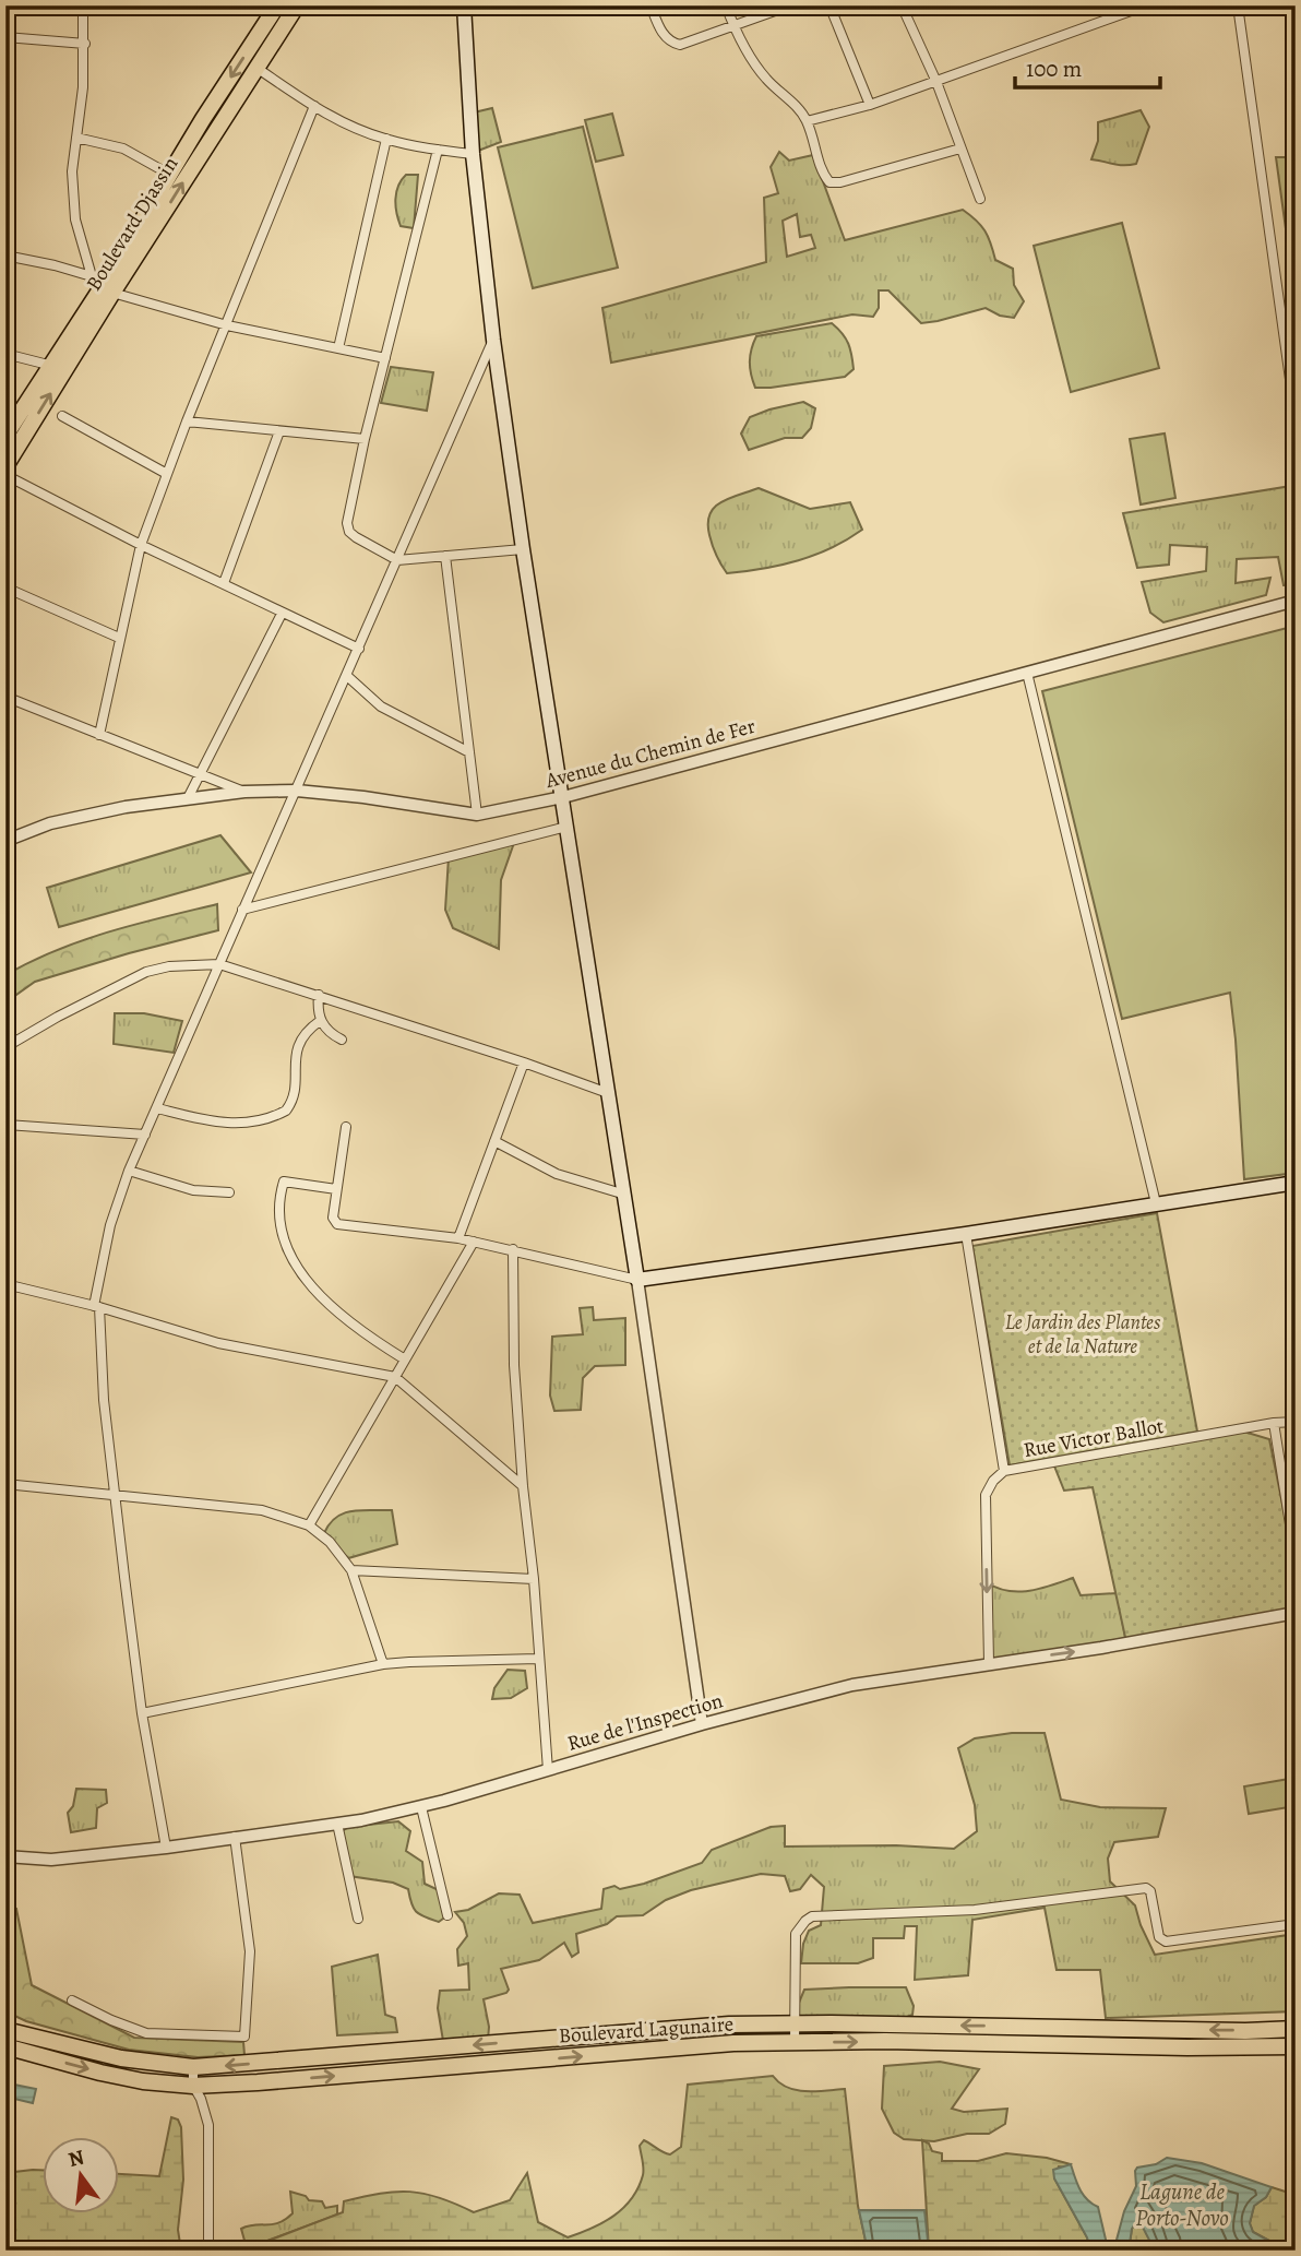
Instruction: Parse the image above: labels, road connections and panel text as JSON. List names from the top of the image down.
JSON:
{
  "streets": {
    "highway": ["Boulevard Djassin", "Boulevard Lagunaire"],
    "street": ["Avenue du Chemin de Fer", "Rue Victor Ballot", "Rue de l'Inspection"]
  },
  "crossings": [
    ["Rue Victor Ballot", "Rue de l'Inspection"]
  ],
  "one_way": ["Rue Victor Ballot"],
  "water": ["Lagune de Porto-Novo"],
  "parks": ["Le Jardin des Plantes et de la Nature"],
  "scale_bar": "100 m",
  "north": "top"
}
